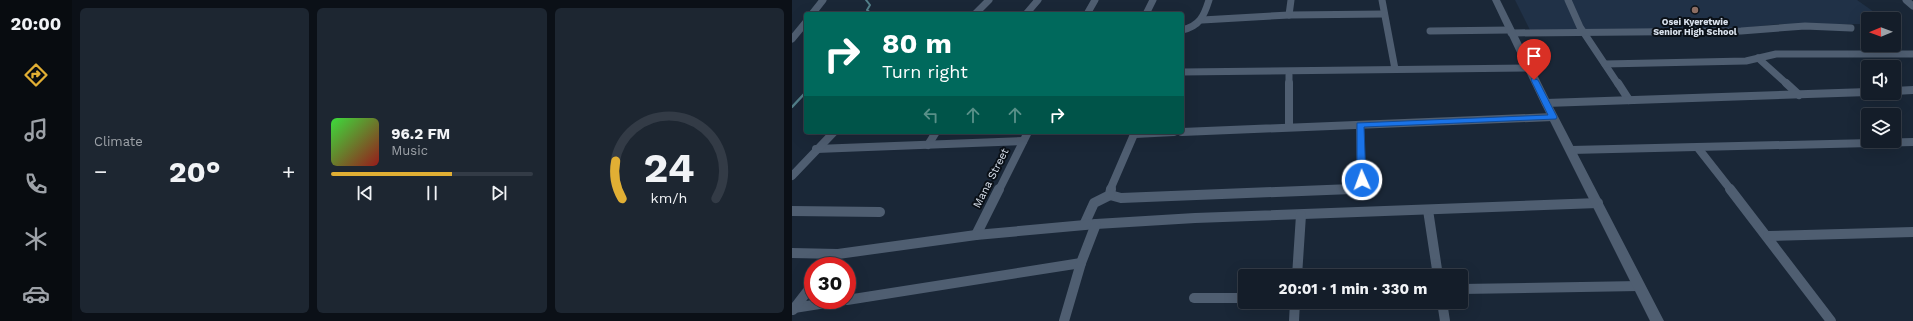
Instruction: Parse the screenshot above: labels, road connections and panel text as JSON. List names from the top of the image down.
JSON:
{
  "streets": {
    "street": ["Mana Street"]
  },
  "places": ["Osei Kyeretwie Senior High School"],
  "north": "left",
  "page": {
    "tabs": "20:00",
    "tile": "Climate",
    "turn": ["80 m", "Turn right"],
    "song": ["96.2 FM", "Music"],
    "heat": ["−", "20°", "+"],
    "limit": "30",
    "trip": "20:01 · 1 min · 330 m",
    "gauge": ["24", "km/h"]
  }
}
